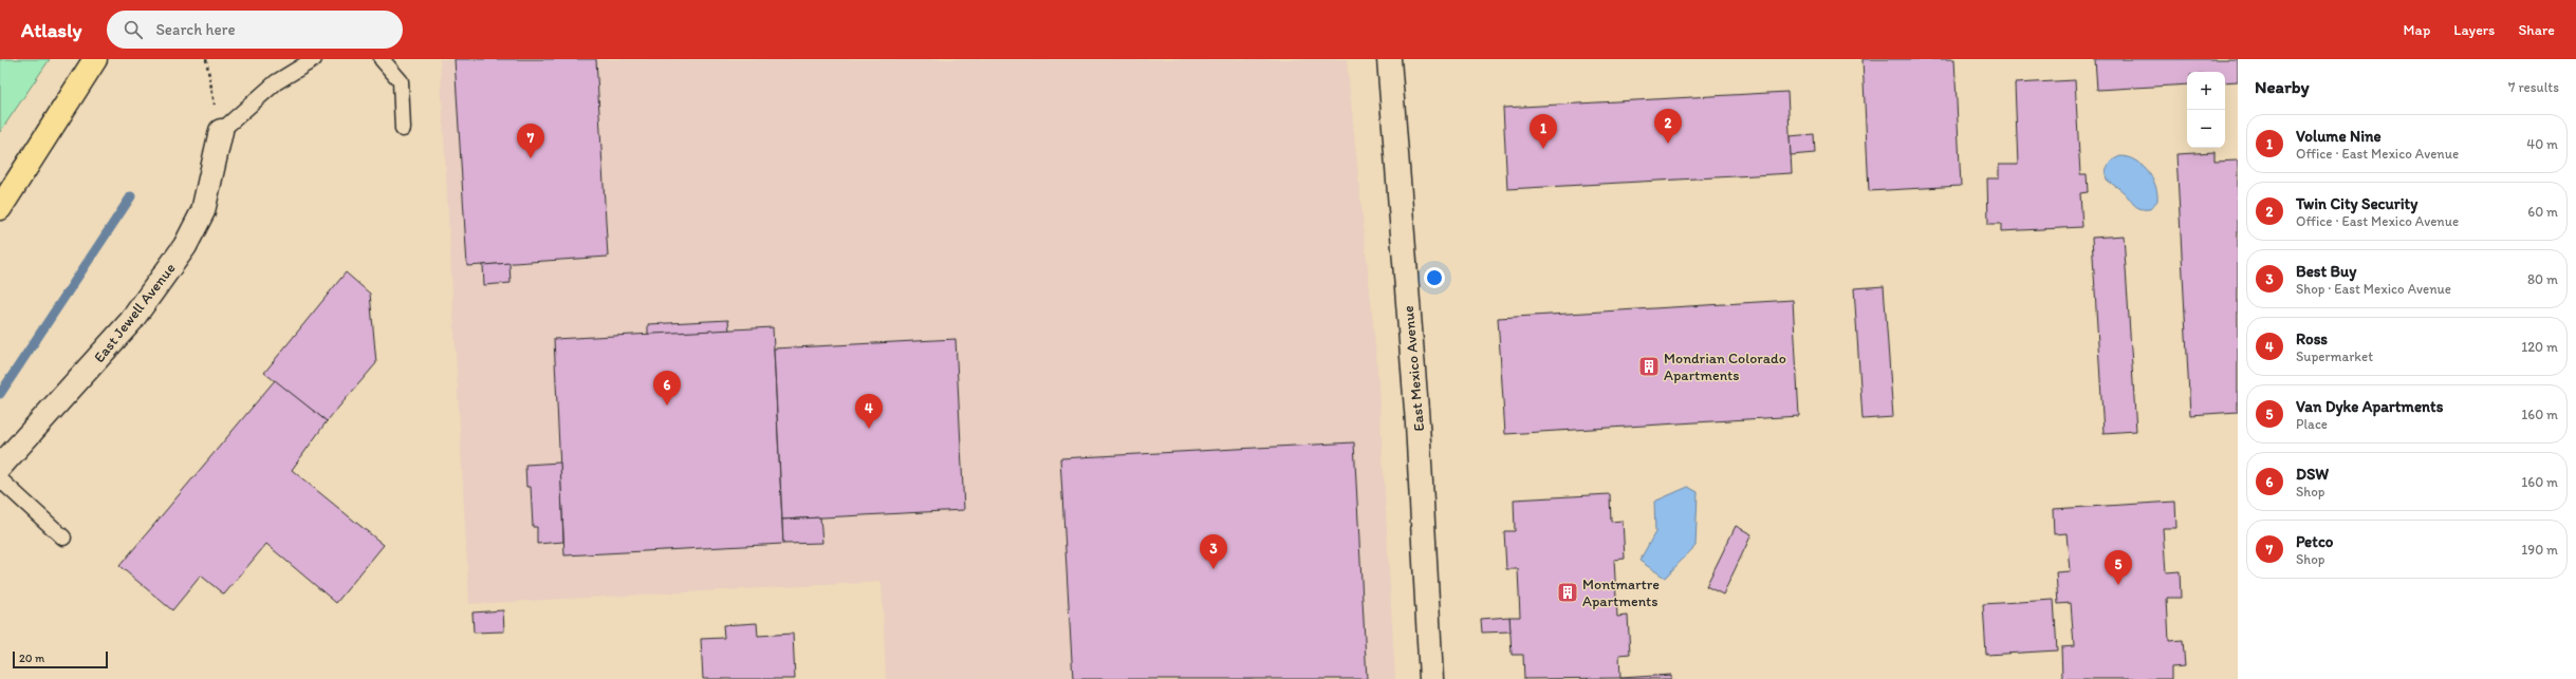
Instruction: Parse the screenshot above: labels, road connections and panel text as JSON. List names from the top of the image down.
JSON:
{
  "streets": {
    "street": ["East Jewell Avenue", "East Mexico Avenue"]
  },
  "places": {
    "building": ["Mondrian Colorado Apartments", "Montmartre Apartments"]
  },
  "scale_bar": "20 m",
  "page": {
    "header": "Atlasly",
    "search": "Search here",
    "nav": ["Map", "Layers", "Share"],
    "heading": ["Nearby", "7 results"],
    "map_buttons": ["+", "−"],
    "pins": [
      "2",
      "1",
      "7",
      "6",
      "4",
      "3",
      "5"
    ],
    "list": [
      {
        "mark": "1",
        "name": "Volume Nine",
        "note": "Office · East Mexico Avenue",
        "value": "40 m"
      },
      {
        "mark": "2",
        "name": "Twin City Security",
        "note": "Office · East Mexico Avenue",
        "value": "60 m"
      },
      {
        "mark": "3",
        "name": "Best Buy",
        "note": "Shop · East Mexico Avenue",
        "value": "80 m"
      },
      {
        "mark": "4",
        "name": "Ross",
        "note": "Supermarket",
        "value": "120 m"
      },
      {
        "mark": "5",
        "name": "Van Dyke Apartments",
        "note": "Place",
        "value": "160 m"
      },
      {
        "mark": "6",
        "name": "DSW",
        "note": "Shop",
        "value": "160 m"
      },
      {
        "mark": "7",
        "name": "Petco",
        "note": "Shop",
        "value": "190 m"
      }
    ],
    "scale": "20 m"
  }
}
